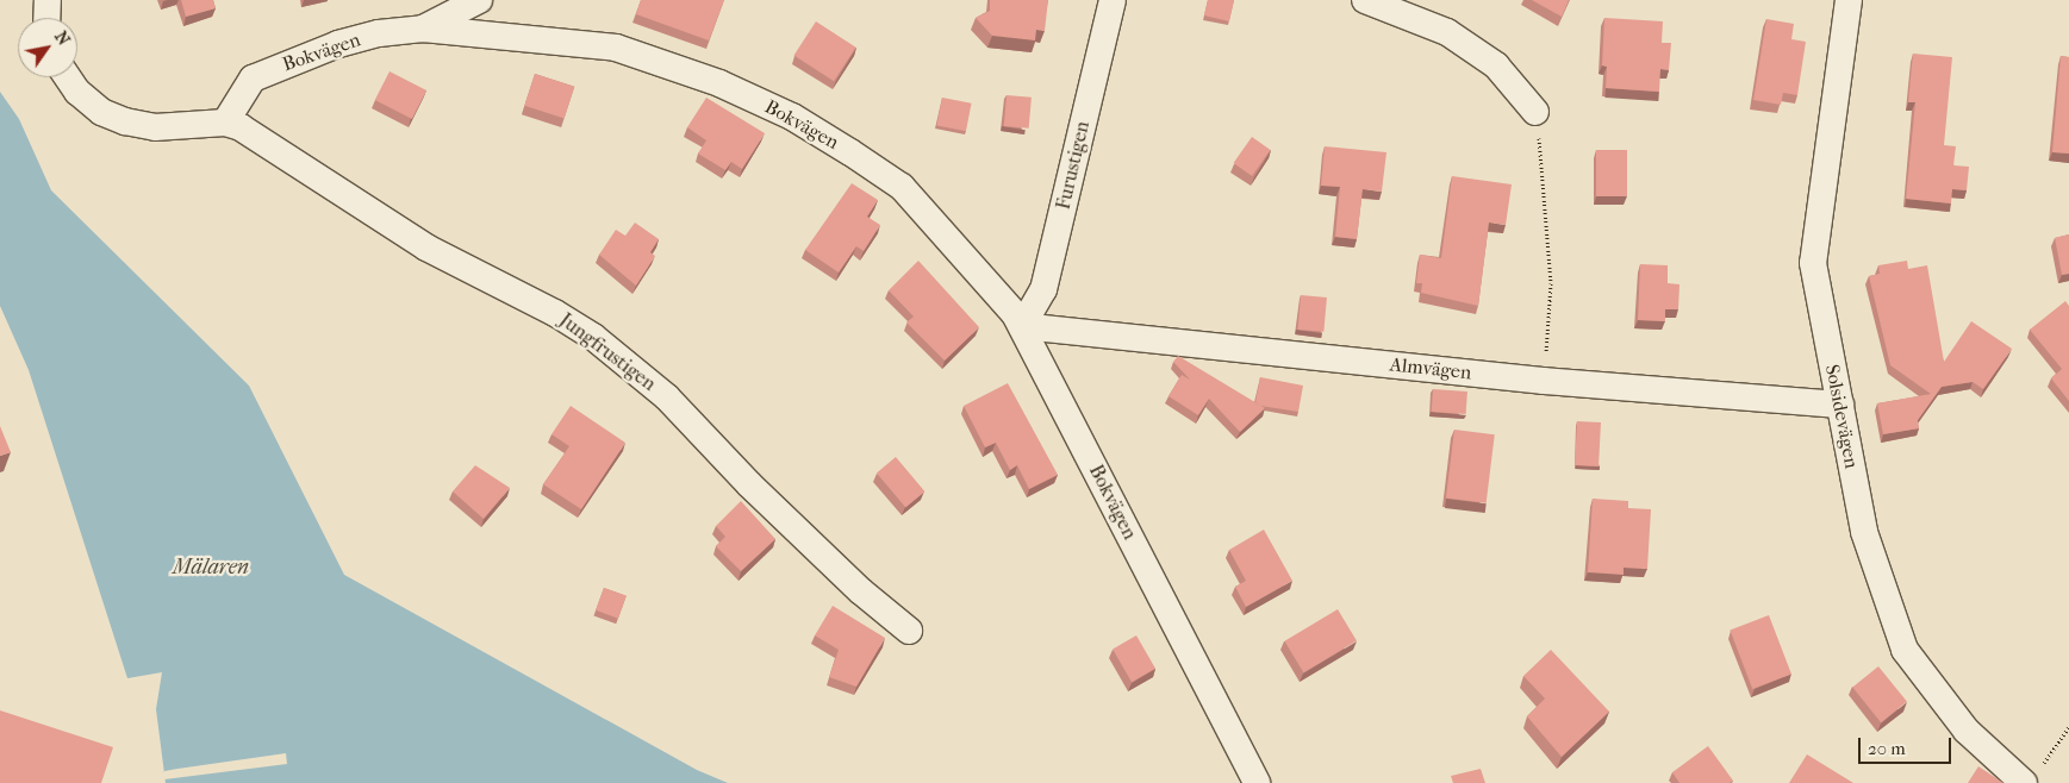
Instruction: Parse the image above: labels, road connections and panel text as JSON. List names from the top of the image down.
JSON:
{
  "streets": {
    "street": [
      "Bokvägen",
      "Furustigen",
      "Jungfrustigen",
      "Almvägen",
      "Solsidevägen"
    ]
  },
  "crossings": [
    ["Bokvägen", "Furustigen"],
    ["Bokvägen", "Jungfrustigen"],
    ["Bokvägen", "Almvägen"],
    ["Furustigen", "Almvägen"],
    ["Almvägen", "Solsidevägen"]
  ],
  "water": ["Mälaren"],
  "scale_bar": "20 m",
  "north": "top right"
}
